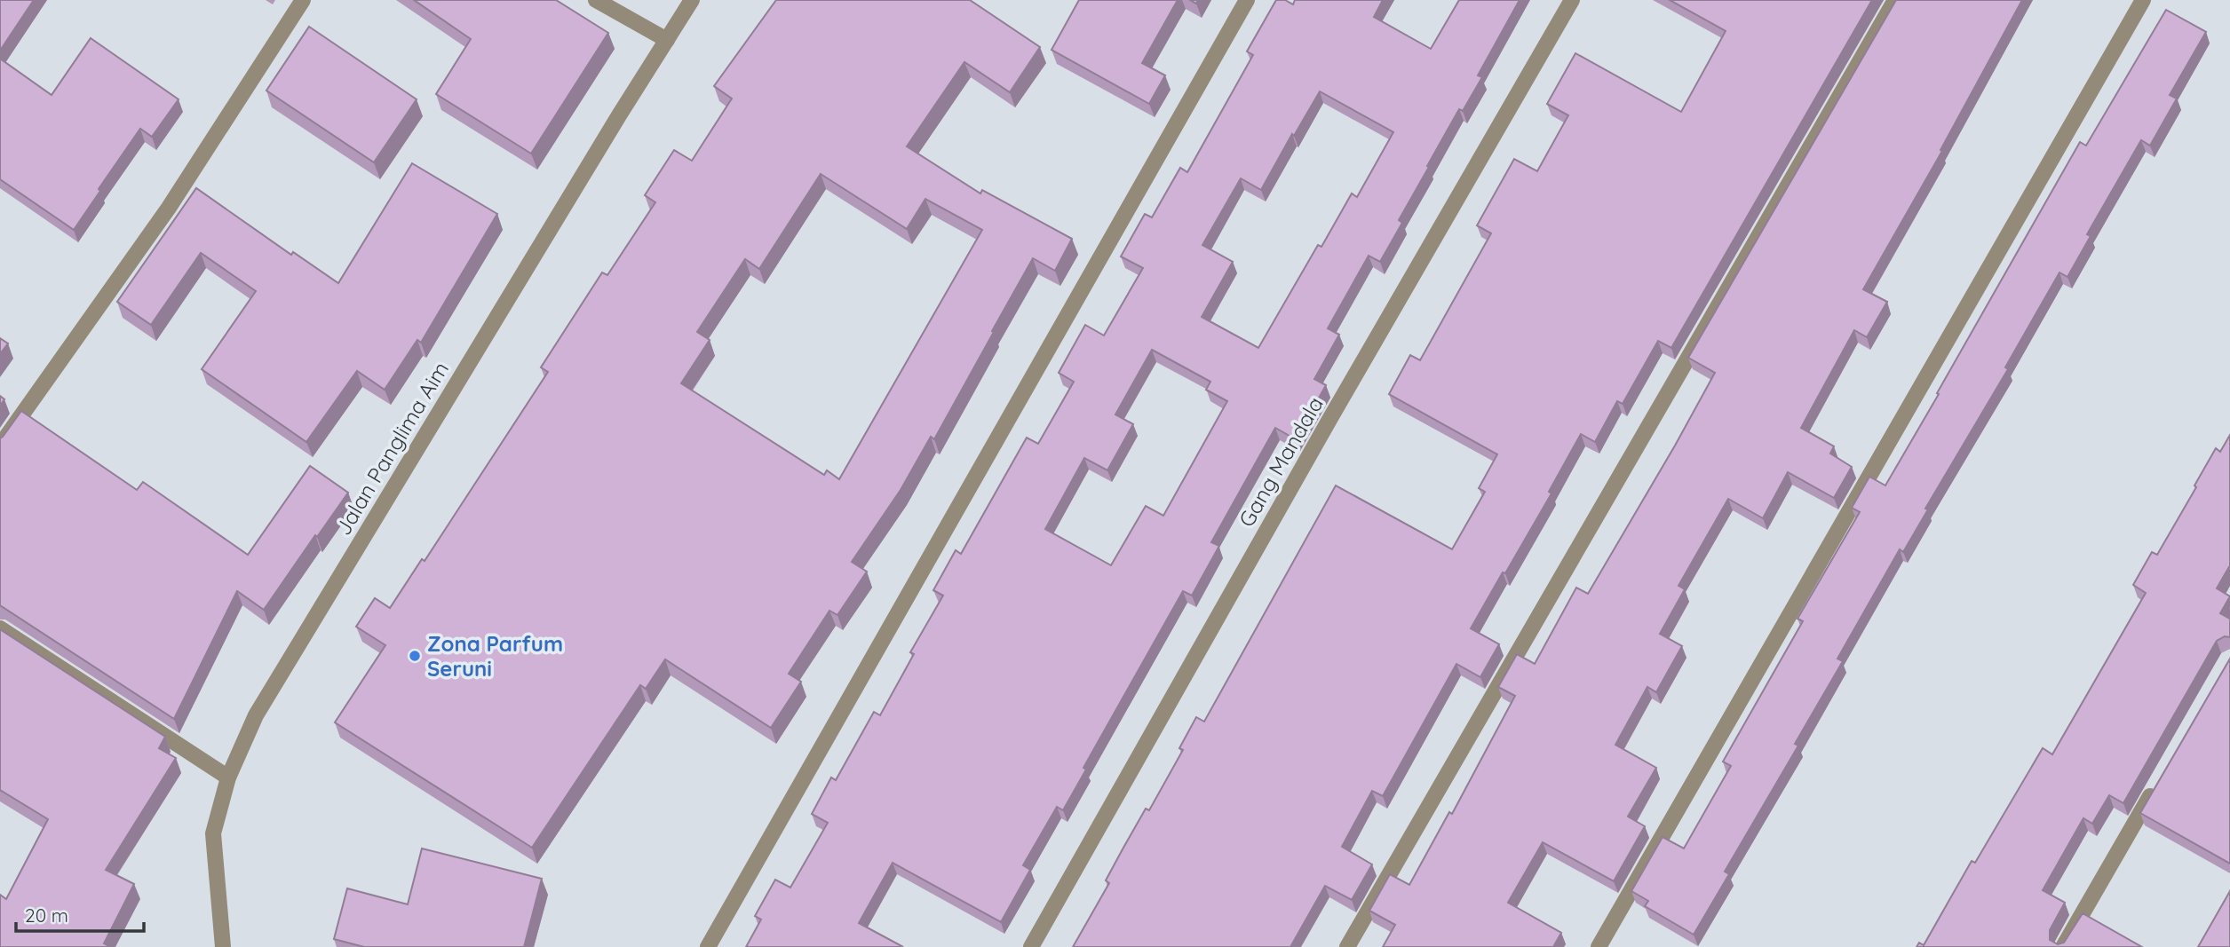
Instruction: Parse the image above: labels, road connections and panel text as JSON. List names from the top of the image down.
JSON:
{
  "streets": {
    "street": ["Jalan Panglima Aim", "Gang Mandala"]
  },
  "places": ["Zona Parfum Seruni"],
  "scale_bar": "20 m"
}
